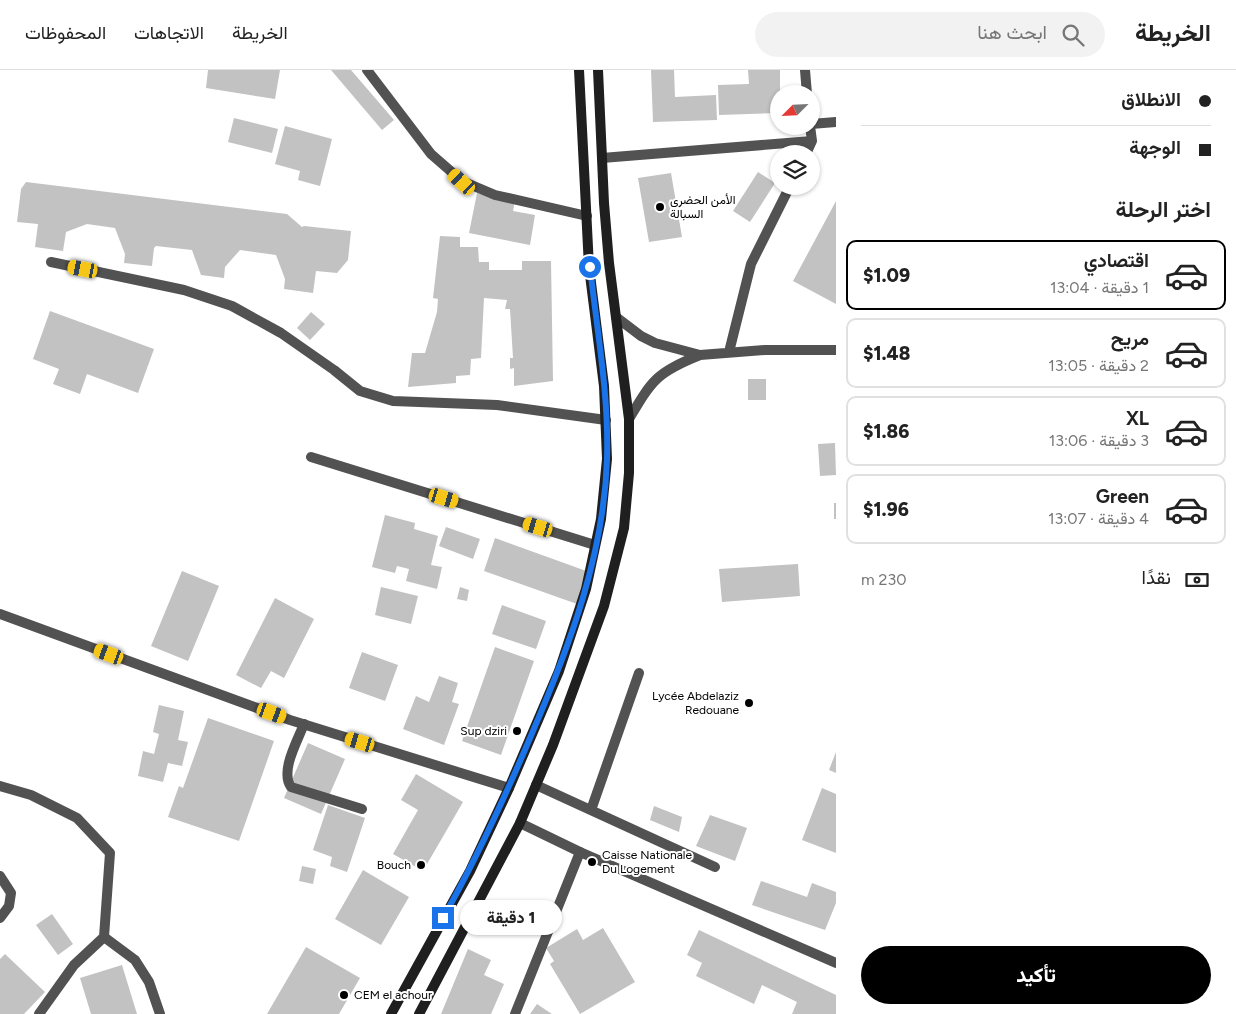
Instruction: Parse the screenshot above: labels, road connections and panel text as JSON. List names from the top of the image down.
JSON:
{
  "places": [
    "الأمن الحضري السبالة",
    "Lycée Abdelaziz Redouane",
    "Sup dziri",
    "Caisse Nationale Du Logement",
    "Bouch",
    "CEM el achour"
  ],
  "north": "bottom left",
  "page": {
    "header": "الخريطة",
    "search": "ابحث هنا",
    "nav": ["الخريطة", "الاتجاهات", "المحفوظات"],
    "banner": ["الانطلاق", "الوجهة"],
    "heading": "اختر الرحلة",
    "list": [
      {
        "name": "اقتصادي",
        "note": "1 دقيقة · 13:04",
        "value": "$1.09"
      },
      {
        "name": "مريح",
        "note": "2 دقيقة · 13:05",
        "value": "$1.48"
      },
      {
        "name": "XL",
        "note": "3 دقيقة · 13:06",
        "value": "$1.86"
      },
      {
        "name": "Green",
        "note": "4 دقيقة · 13:07",
        "value": "$1.96"
      }
    ],
    "pay": ["نقدًا", "230 m"],
    "bubble": "1 دقيقة",
    "buttons": "تأكيد"
  }
}
